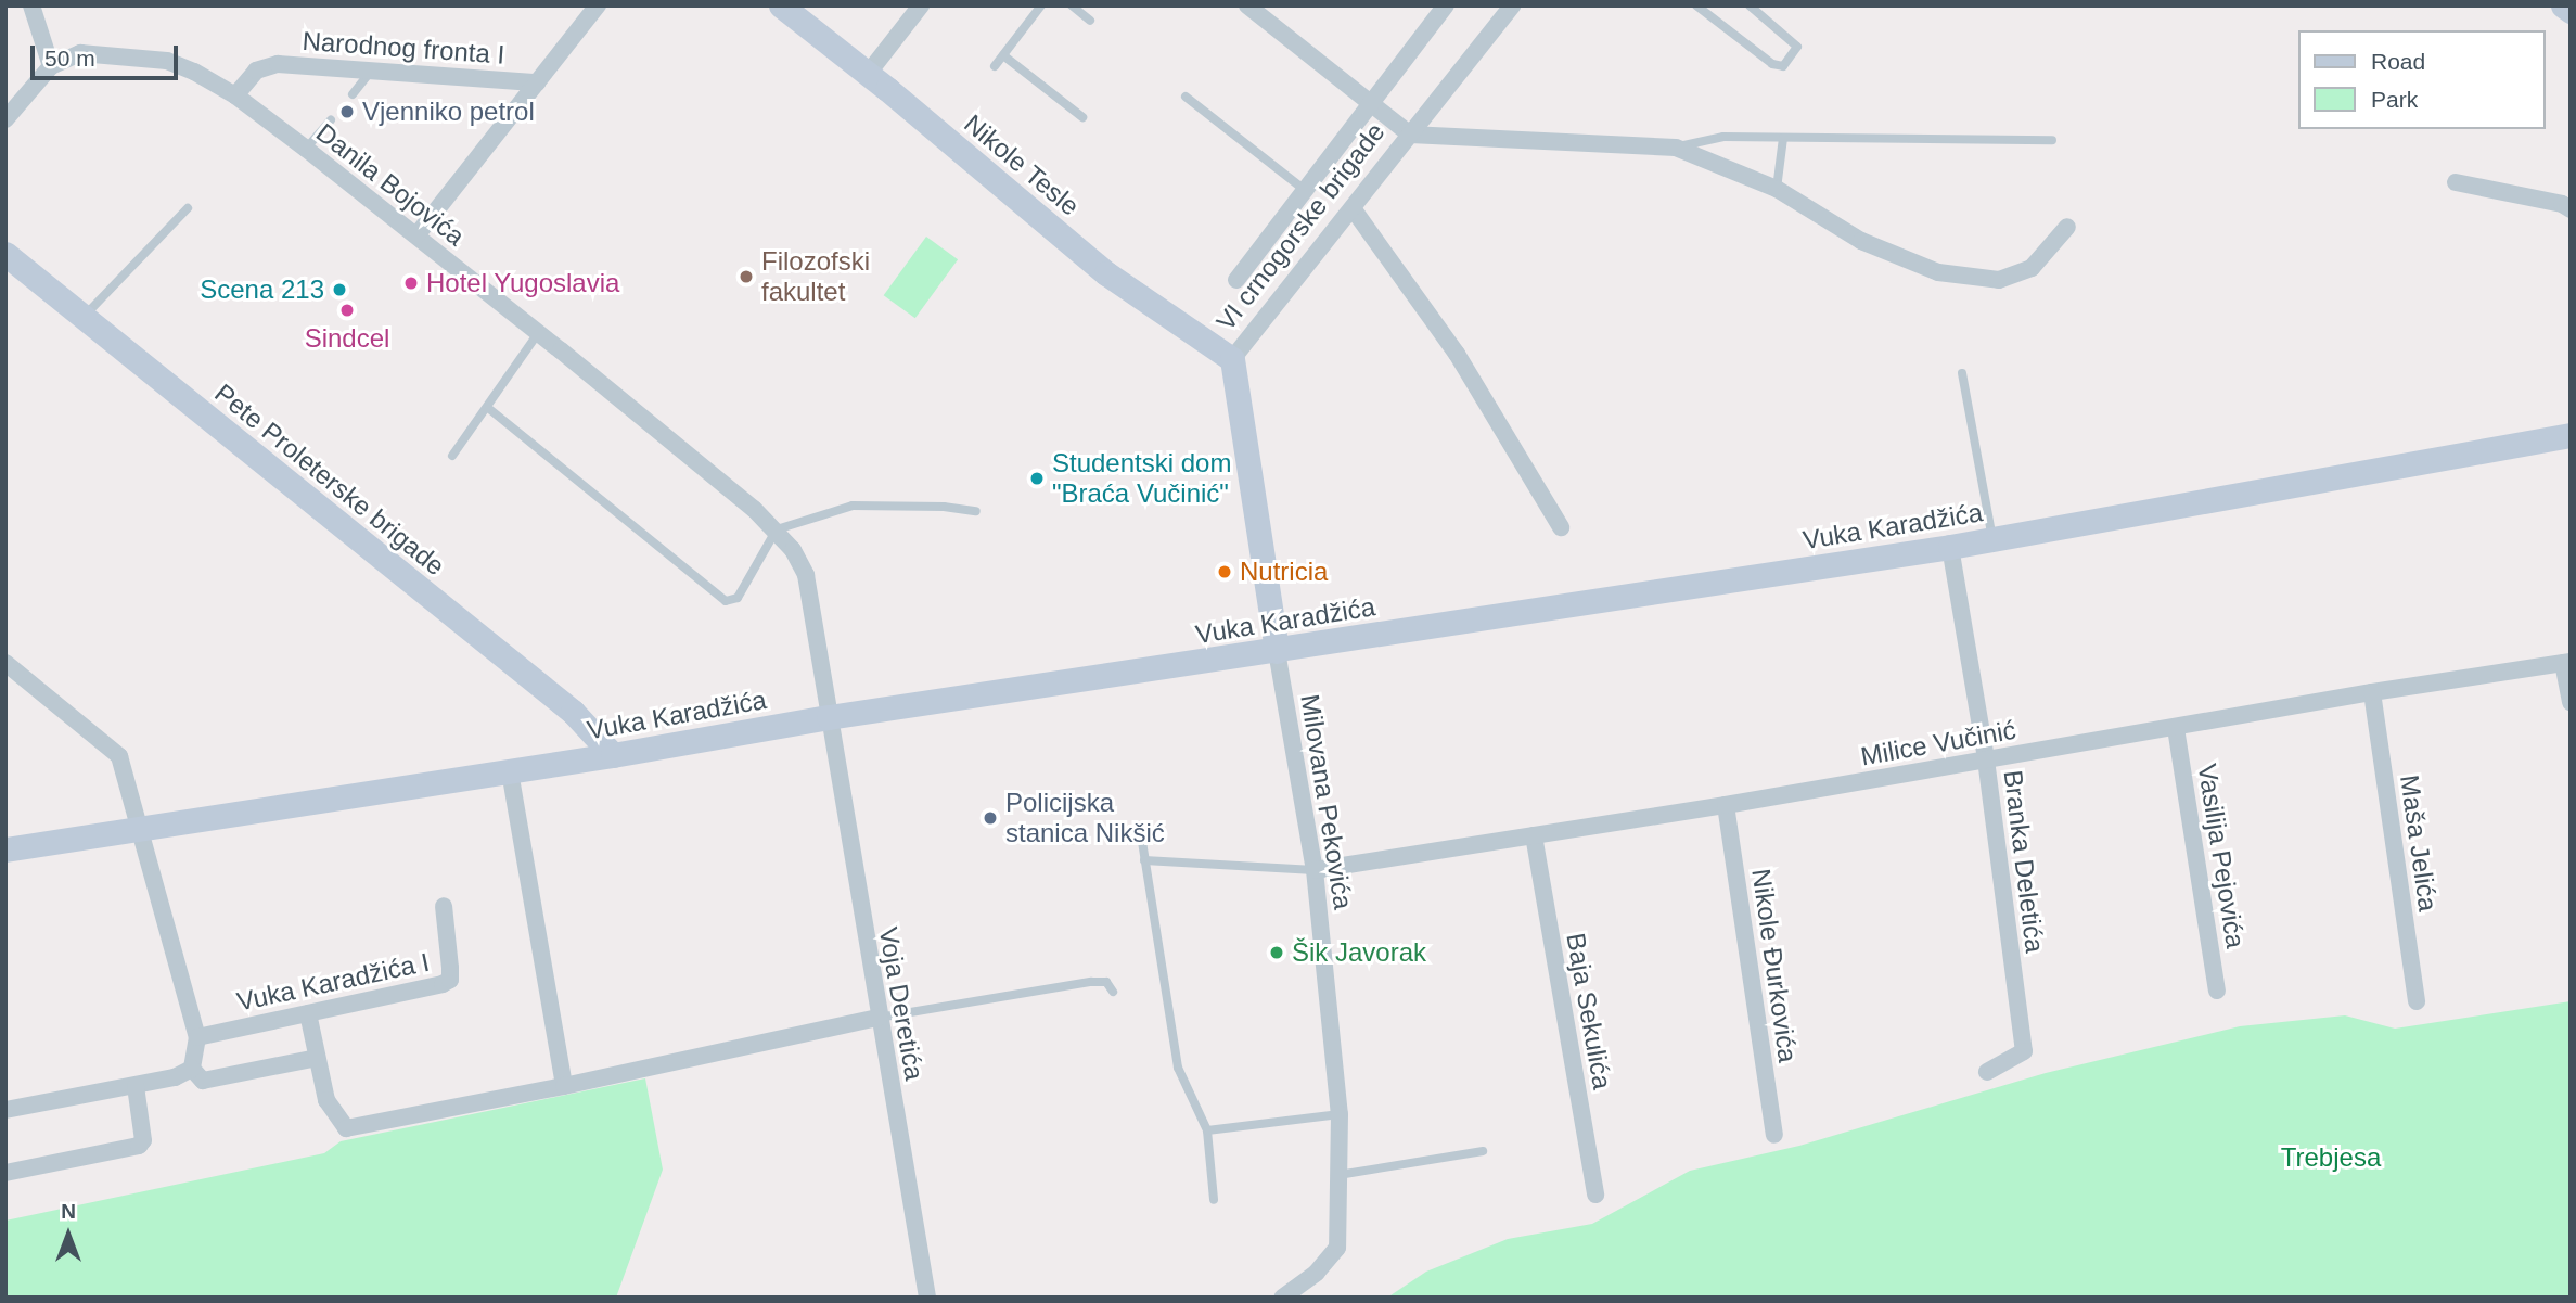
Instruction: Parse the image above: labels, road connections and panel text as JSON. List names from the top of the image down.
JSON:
{
  "streets": {
    "street": [
      "Narodnog fronta I",
      "Nikole Tesle",
      "Danila Bojovića",
      "VI crnogorske brigade",
      "Pete Proleterske brigade",
      "Vuka Karadžića",
      "Milice Vučinić",
      "Milovana Pekovića",
      "Maša Jelića",
      "Vasilija Pejovića",
      "Branka Deletića",
      "Nikole Đurkovića",
      "Vuka Karadžića I",
      "Voja Deretića",
      "Baja Sekulića"
    ]
  },
  "crossings": [
    ["Narodnog fronta I", "Danila Bojovića"],
    ["Nikole Tesle", "VI crnogorske brigade"],
    ["Danila Bojovića", "Vuka Karadžića"],
    ["Danila Bojovića", "Voja Deretića"],
    ["VI crnogorske brigade", "Vuka Karadžića"],
    ["VI crnogorske brigade", "Milovana Pekovića"],
    ["Pete Proleterske brigade", "Vuka Karadžića"],
    ["Vuka Karadžića", "Milovana Pekovića"],
    ["Vuka Karadžića", "Branka Deletića"],
    ["Vuka Karadžića", "Voja Deretića"],
    ["Milice Vučinić", "Milovana Pekovića"],
    ["Milice Vučinić", "Maša Jelića"],
    ["Milice Vučinić", "Vasilija Pejovića"],
    ["Milice Vučinić", "Branka Deletića"],
    ["Milice Vučinić", "Nikole Đurkovića"],
    ["Milice Vučinić", "Baja Sekulića"]
  ],
  "parks": ["Trebjesa"],
  "places": [
    "Vjenniko petrol",
    "Filozofski fakultet",
    "Hotel Yugoslavia",
    "Scena 213",
    "Sindcel",
    "Studentski dom \"Braća Vučinić\"",
    "Nutricia",
    "Policijska stanica Nikšić",
    "Šik Javorak"
  ],
  "legend": ["Road", "Park"],
  "scale_bar": "50 m",
  "north": "top"
}
